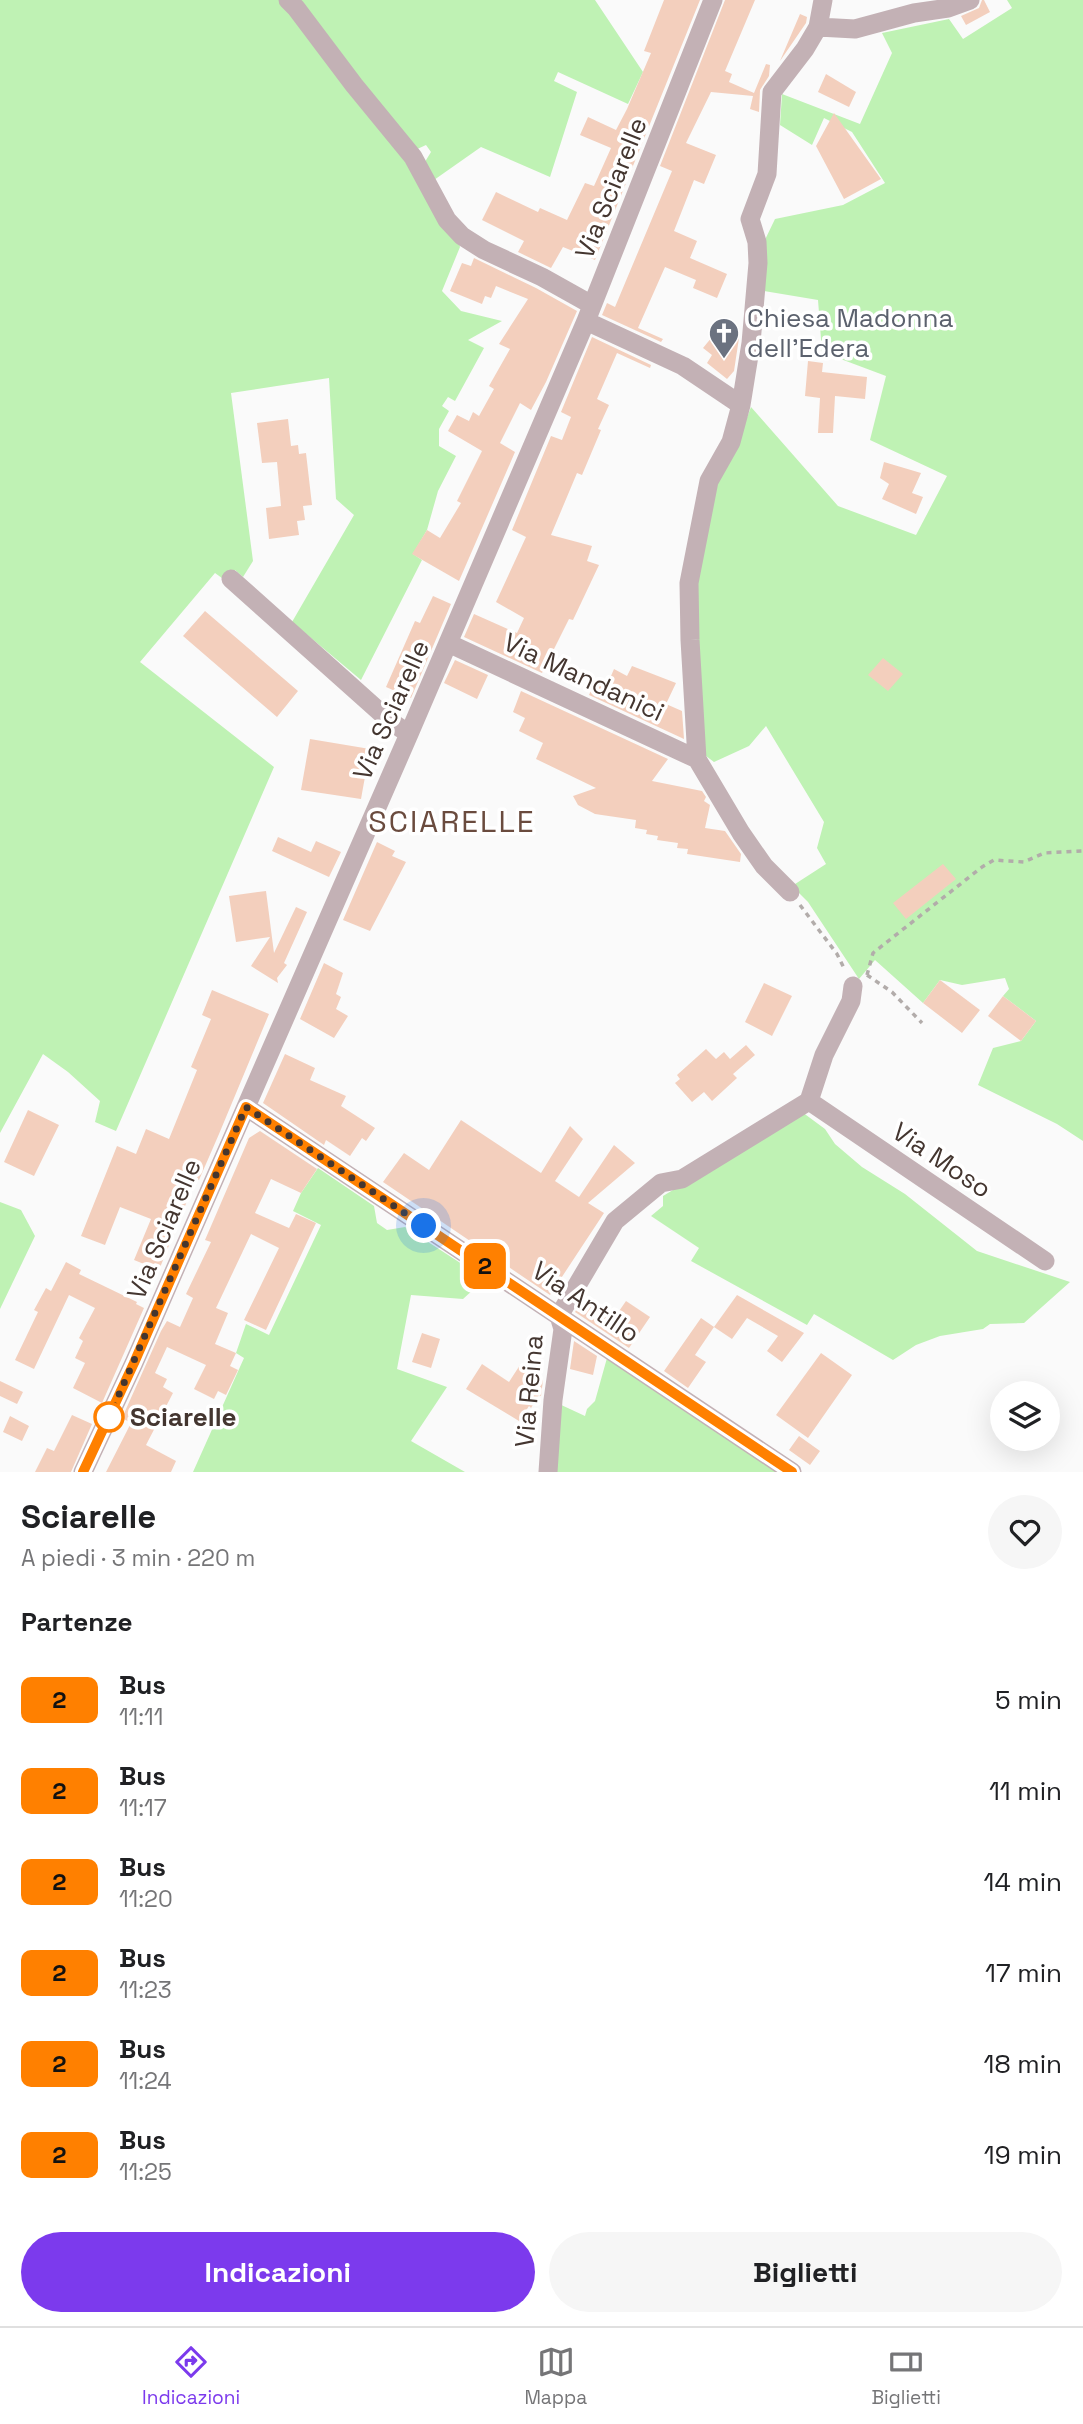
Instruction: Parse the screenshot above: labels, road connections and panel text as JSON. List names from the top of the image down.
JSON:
{
  "streets": {
    "street": [
      "Via Sciarelle",
      "Via Mandanici",
      "Via Moso",
      "Via Antillo",
      "Via Reina"
    ]
  },
  "crossings": [
    ["Via Sciarelle", "Via Mandanici"],
    ["Via Sciarelle", "Via Antillo"],
    ["Via Antillo", "Via Reina"]
  ],
  "districts": ["SCIARELLE"],
  "places": {
    "church": ["Chiesa Madonna dell'Edera"],
    "other": ["Sciarelle"]
  },
  "lines": ["bus line 2"],
  "page": {
    "on_map": "2",
    "heading": [
      ["Sciarelle", "A piedi · 3 min · 220 m"],
      "Partenze"
    ],
    "list": [
      {
        "mark": "2",
        "name": "Bus",
        "note": "11:11",
        "value": "5 min"
      },
      {
        "mark": "2",
        "name": "Bus",
        "note": "11:17",
        "value": "11 min"
      },
      {
        "mark": "2",
        "name": "Bus",
        "note": "11:20",
        "value": "14 min"
      },
      {
        "mark": "2",
        "name": "Bus",
        "note": "11:23",
        "value": "17 min"
      },
      {
        "mark": "2",
        "name": "Bus",
        "note": "11:24",
        "value": "18 min"
      },
      {
        "mark": "2",
        "name": "Bus",
        "note": "11:25",
        "value": "19 min"
      }
    ],
    "buttons": ["Indicazioni", "Biglietti"],
    "tabs": ["Indicazioni", "Mappa", "Biglietti"]
  }
}
